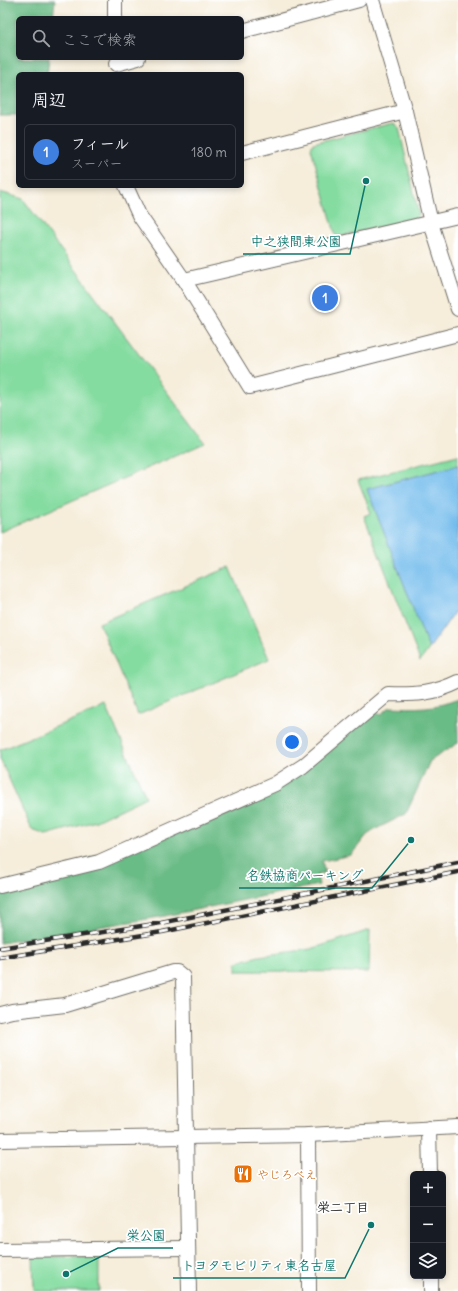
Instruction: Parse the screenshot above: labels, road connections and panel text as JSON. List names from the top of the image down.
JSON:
{
  "districts": ["栄二丁目"],
  "places": {
    "other": [
      "中之狭間東公園",
      "名鉄協商パーキング",
      "トヨタモビリティ東名古屋",
      "栄公園"
    ],
    "restaurant": ["やじろべえ"]
  },
  "page": {
    "search": "ここで検索",
    "heading": "周辺",
    "list": [
      {
        "mark": "1",
        "name": "フィール",
        "note": "スーパー",
        "value": "180 m"
      }
    ],
    "pins": "1",
    "map_buttons": ["+", "−"]
  }
}
